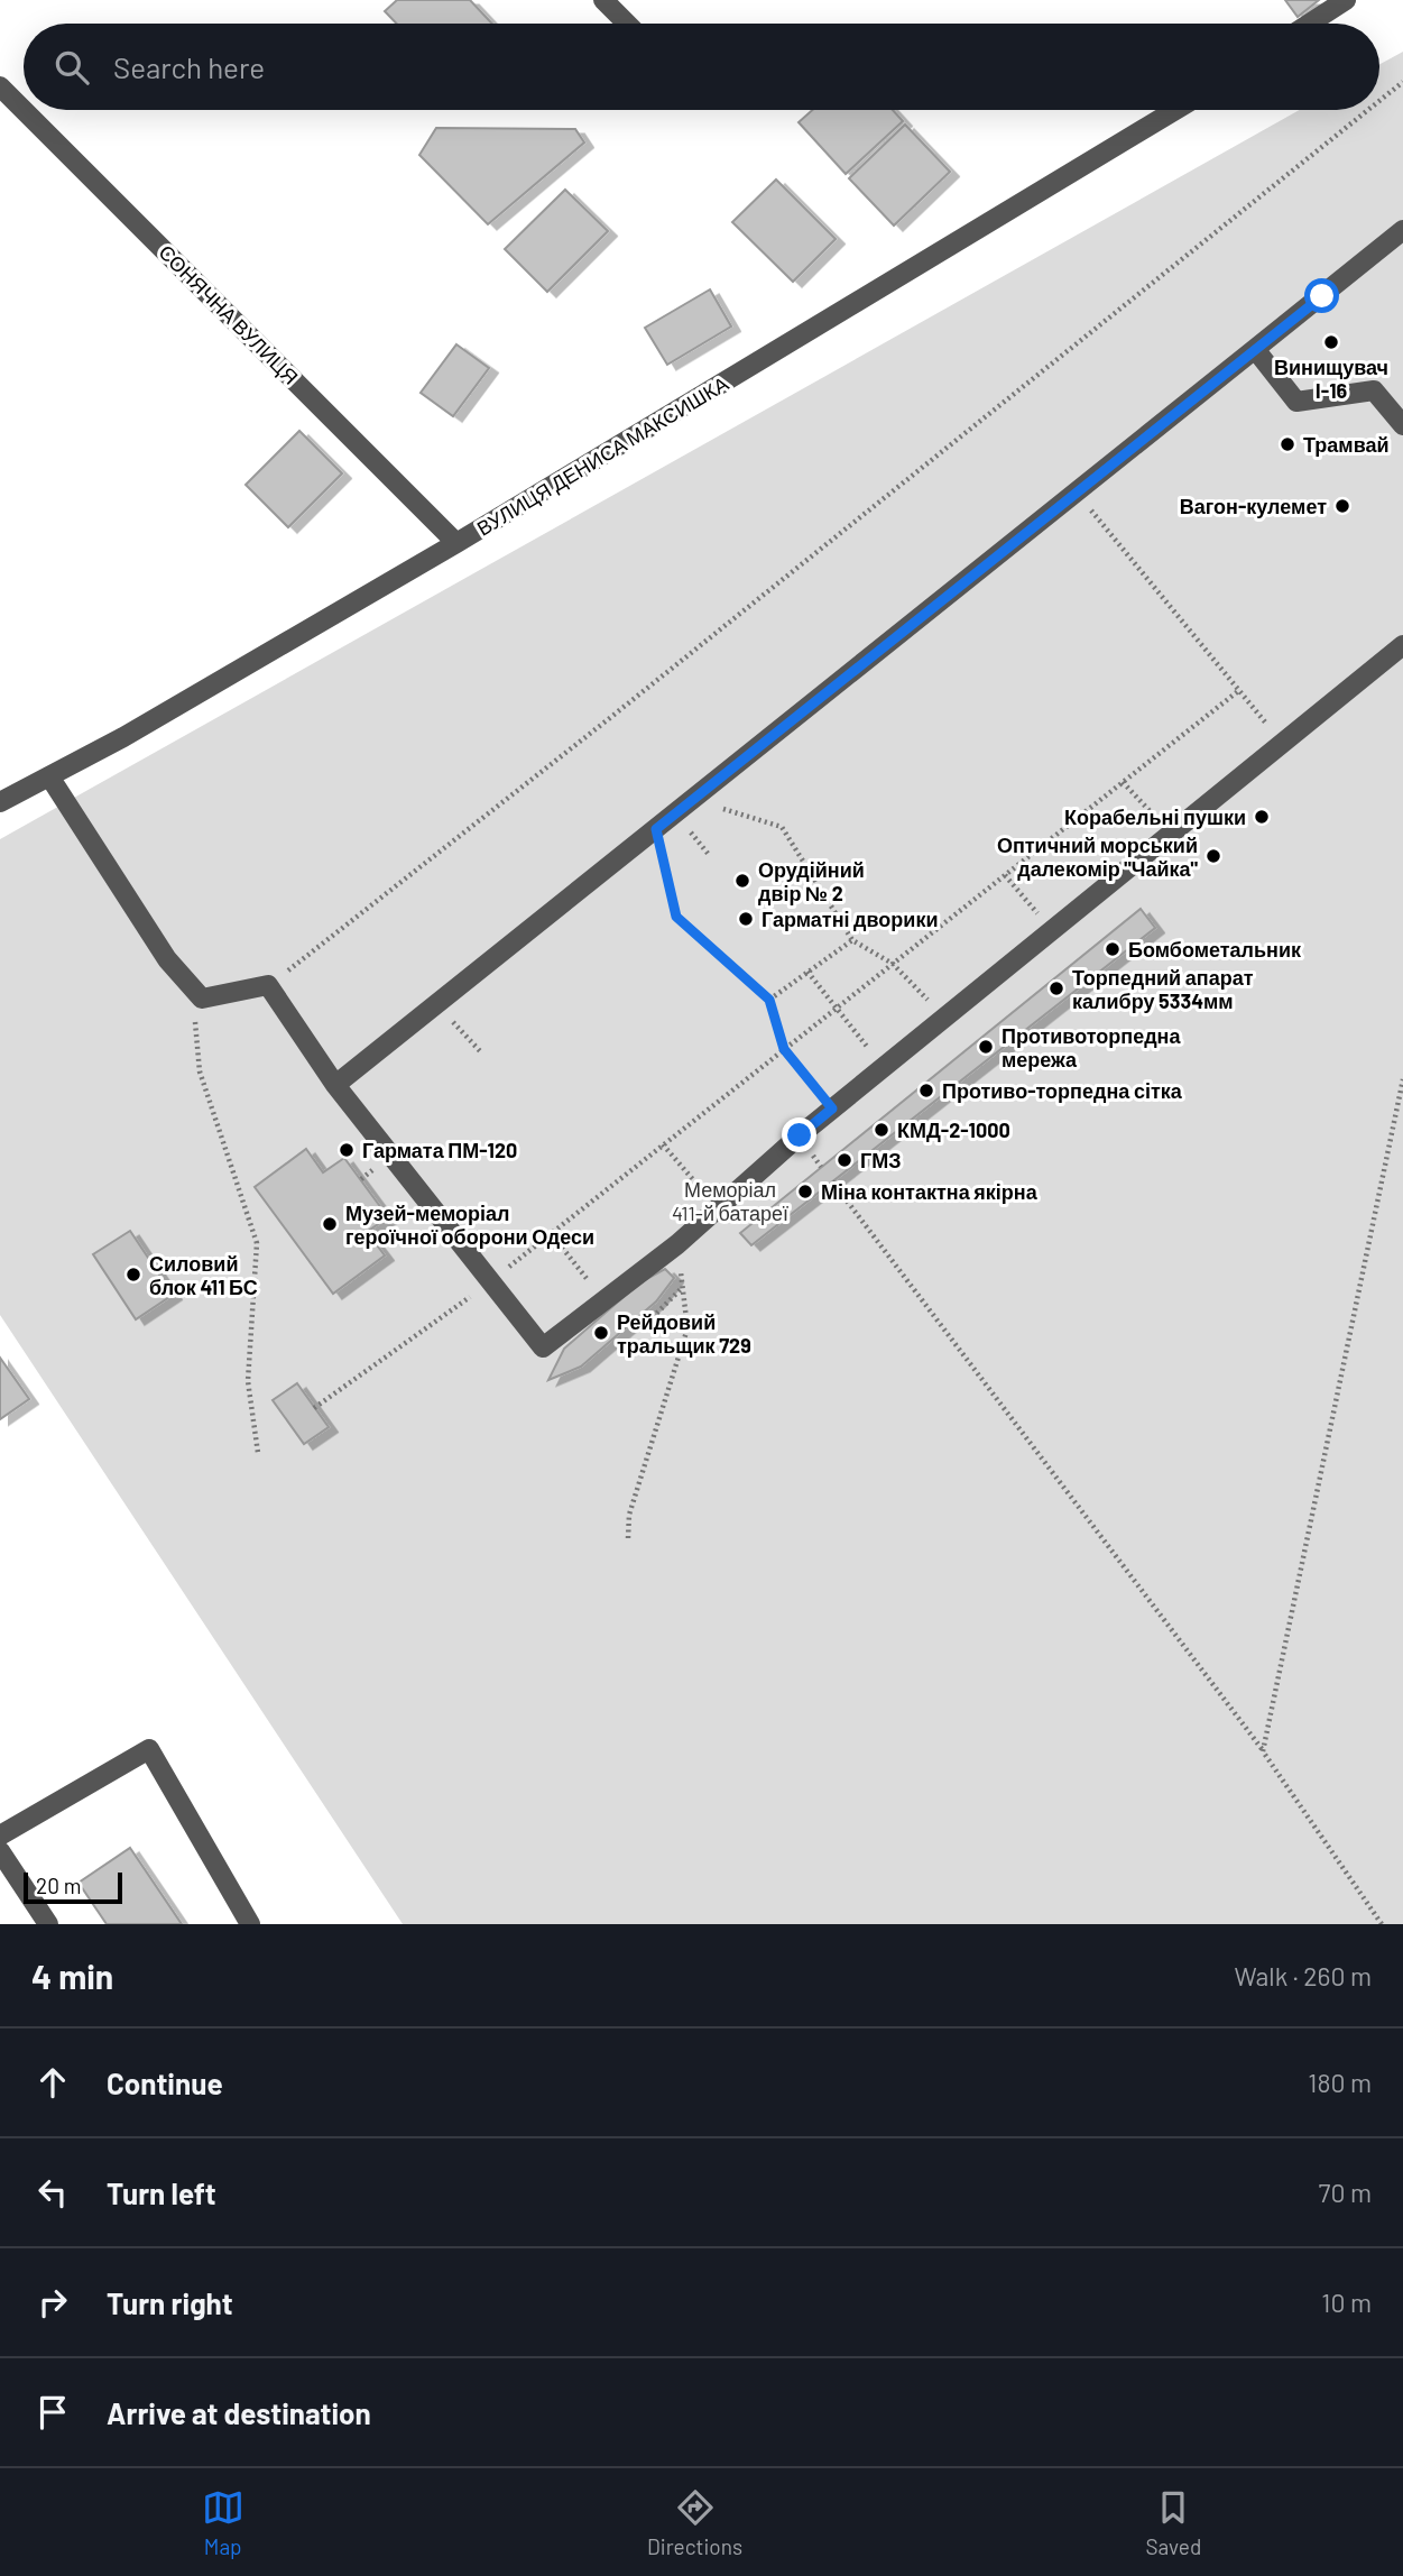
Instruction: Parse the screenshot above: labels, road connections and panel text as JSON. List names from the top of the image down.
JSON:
{
  "streets": {
    "street": ["СОНЯЧНА ВУЛИЦЯ", "ВУЛИЦЯ ДЕНИСА МАКСИШКА"]
  },
  "crossings": [
    ["СОНЯЧНА ВУЛИЦЯ", "ВУЛИЦЯ ДЕНИСА МАКСИШКА"]
  ],
  "parks": ["Меморіал 411-й батареї"],
  "places": [
    "Винищувач І-16",
    "Трамвай",
    "Вагон-кулемет",
    "Корабельні пушки",
    "Оптичний морський далекомір \"Чайка\"",
    "Орудійний двір № 2",
    "Гарматні дворики",
    "Бомбометальник",
    "Торпедний апарат калибру 5334мм",
    "Противоторпедна мережа",
    "Противо-торпедна сітка",
    "КМД-2-1000",
    "Гармата ПМ-120",
    "ГМЗ",
    "Міна контактна якірна",
    "Музей-меморіал героїчної оборони Одеси",
    "Силовий блок 411 БС",
    "Рейдовий тральщик 729"
  ],
  "scale_bar": "20 m",
  "page": {
    "search": "Search here",
    "scale": "20 m",
    "heading": ["4 min", "Walk · 260 m"],
    "list": [
      ["Continue", "180 m"],
      ["Turn left", "70 m"],
      ["Turn right", "10 m"],
      "Arrive at destination"
    ],
    "nav": ["Map", "Directions", "Saved"]
  }
}
